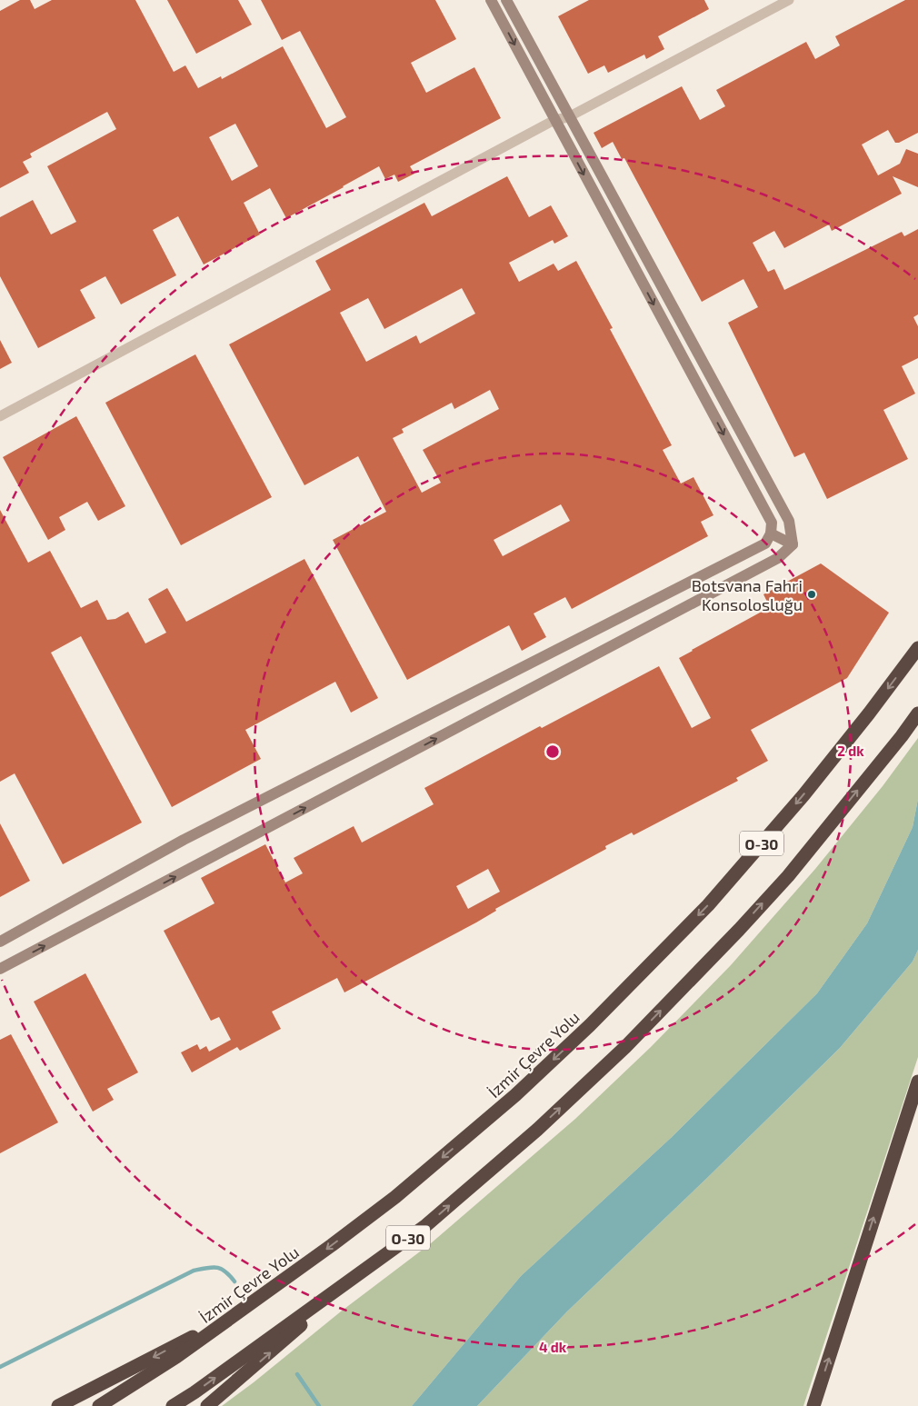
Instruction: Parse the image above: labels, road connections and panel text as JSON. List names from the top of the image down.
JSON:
{
  "streets": {
    "highway": ["O-30", "İzmir Çevre Yolu"]
  },
  "places": ["Botsvana Fahri Konsolosluğu"],
  "rings": ["2 dk", "4 dk"]
}
